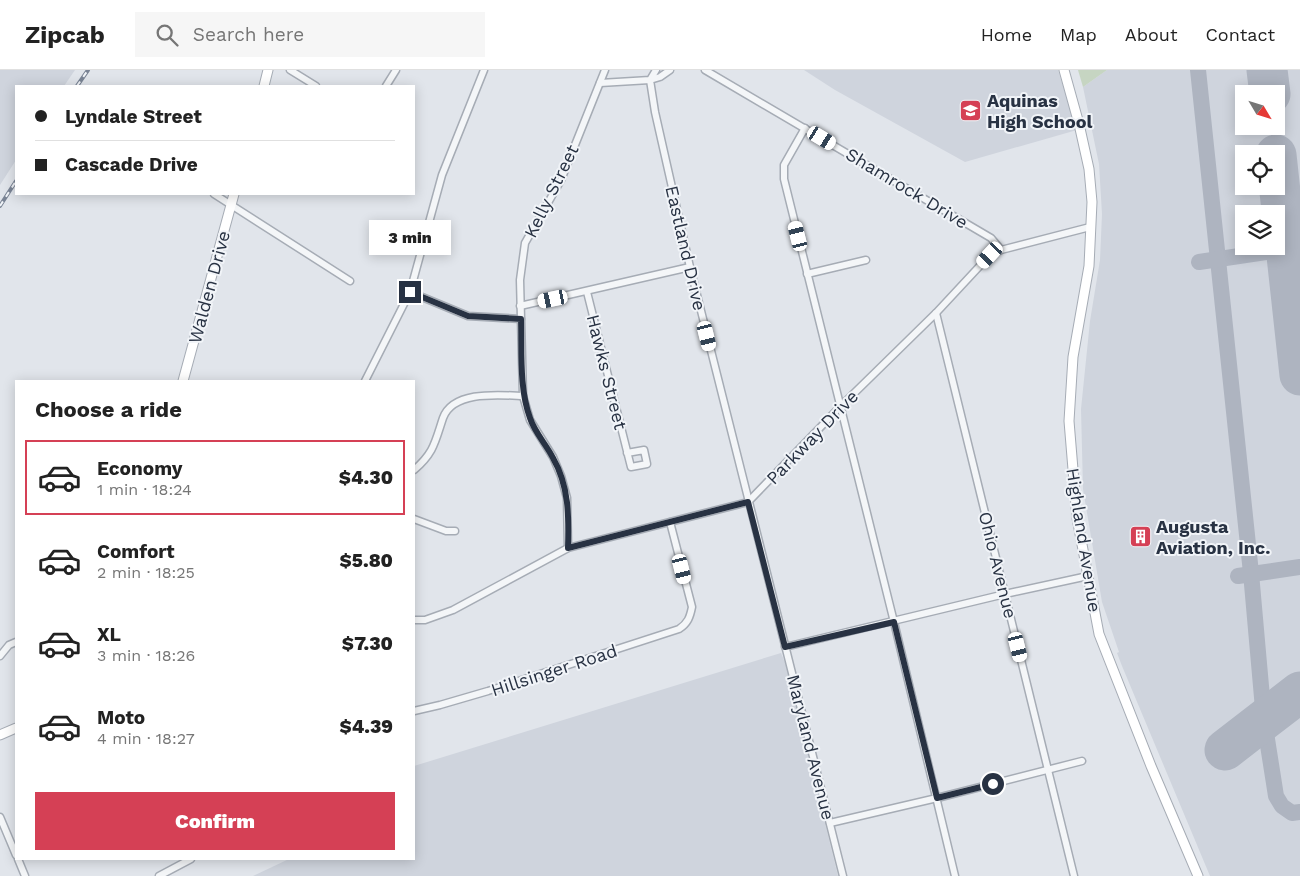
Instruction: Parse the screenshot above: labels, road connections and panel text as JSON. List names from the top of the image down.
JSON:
{
  "streets": {
    "main road": ["Walden Drive", "Highland Avenue"],
    "street": [
      "Shamrock Drive",
      "Kelly Street",
      "Eastland Drive",
      "Hawks Street",
      "Parkway Drive",
      "Ohio Avenue",
      "Hillsinger Road",
      "Maryland Avenue"
    ]
  },
  "crossings": [
    ["Shamrock Drive", "Parkway Drive"],
    ["Eastland Drive", "Parkway Drive"],
    ["Eastland Drive", "Maryland Avenue"],
    ["Parkway Drive", "Highland Avenue"],
    ["Parkway Drive", "Ohio Avenue"],
    ["Parkway Drive", "Maryland Avenue"]
  ],
  "places": {
    "school or university": ["Aquinas High School"],
    "building": ["Augusta Aviation, Inc."]
  },
  "north": "bottom right",
  "page": {
    "header": "Zipcab",
    "search": "Search here",
    "nav": [
      "Home",
      "Map",
      "About",
      "Contact"
    ],
    "banner": ["Lyndale Street", "Cascade Drive"],
    "bubble": "3 min",
    "heading": "Choose a ride",
    "list": [
      {
        "name": "Economy",
        "note": "1 min · 18:24",
        "value": "$4.30"
      },
      {
        "name": "Comfort",
        "note": "2 min · 18:25",
        "value": "$5.80"
      },
      {
        "name": "XL",
        "note": "3 min · 18:26",
        "value": "$7.30"
      },
      {
        "name": "Moto",
        "note": "4 min · 18:27",
        "value": "$4.39"
      }
    ],
    "buttons": "Confirm"
  }
}
